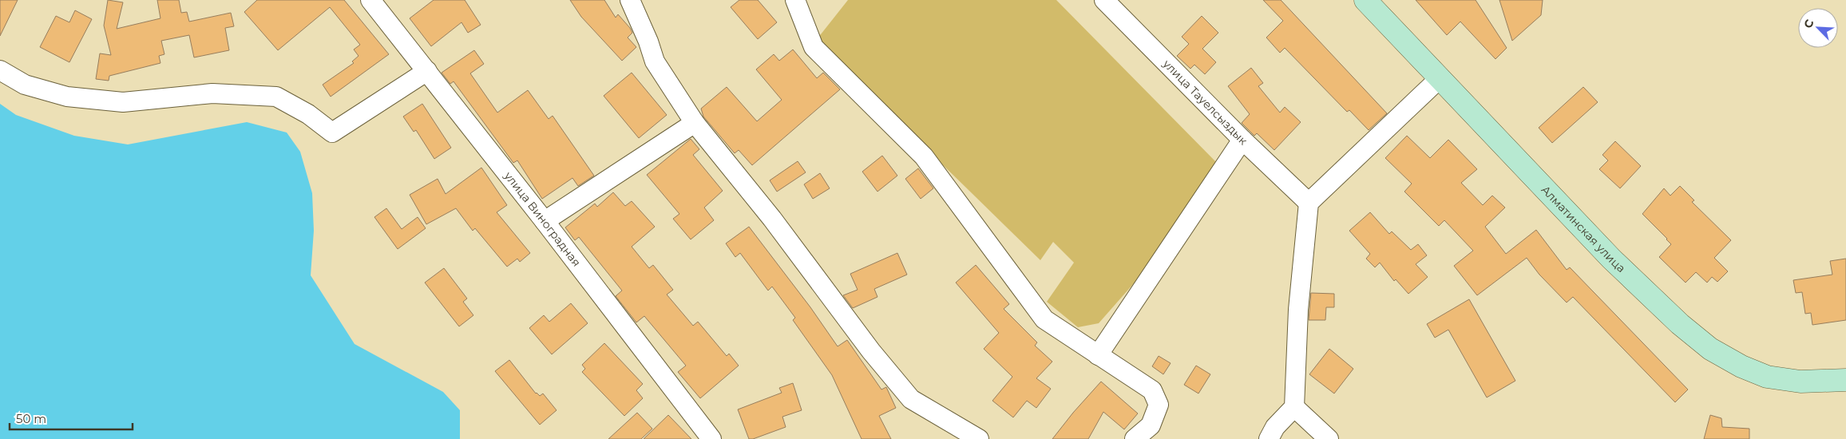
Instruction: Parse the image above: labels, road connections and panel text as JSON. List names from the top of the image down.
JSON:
{
  "streets": {
    "main road": ["Алматинская улица"],
    "street": ["улица Тауелсыздык", "улица Виноградная"]
  },
  "scale_bar": "50 m",
  "north": "top left"
}
